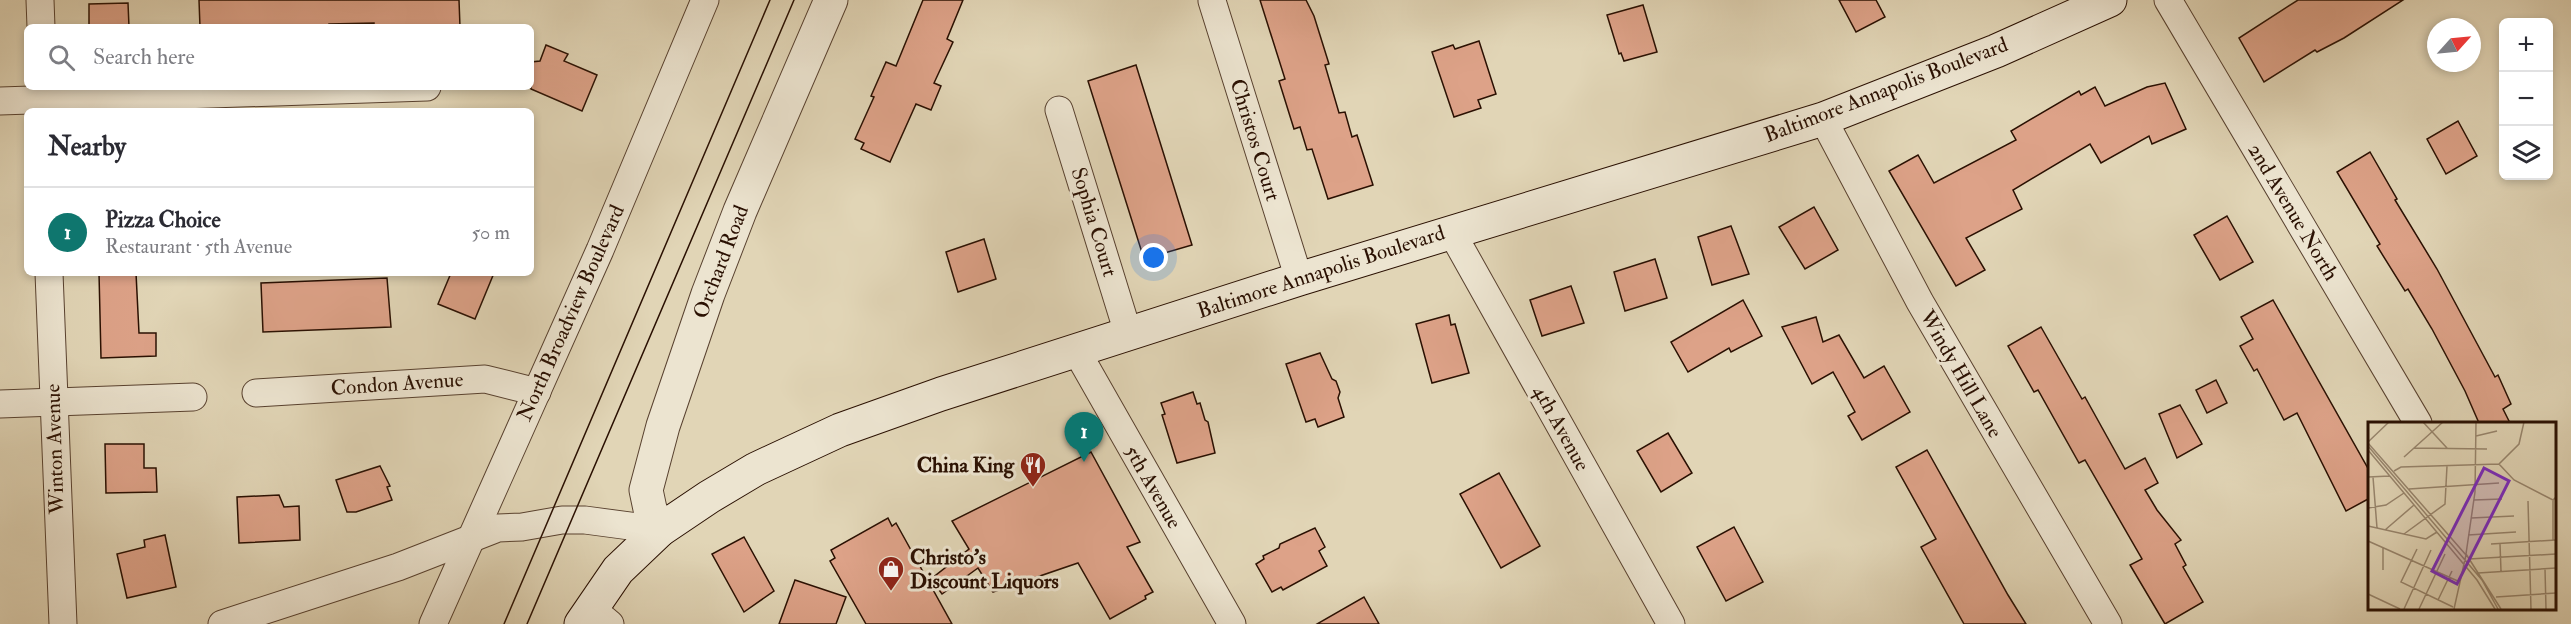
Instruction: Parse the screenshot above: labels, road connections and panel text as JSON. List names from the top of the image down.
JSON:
{
  "streets": {
    "main road": ["Baltimore Annapolis Boulevard", "Orchard Road"],
    "street": [
      "Christos Court",
      "2nd Avenue North",
      "Sophia Court",
      "North Broadview Boulevard",
      "Windy Hill Lane",
      "Condon Avenue",
      "4th Avenue",
      "Winton Avenue",
      "5th Avenue"
    ]
  },
  "crossings": [
    ["Baltimore Annapolis Boulevard", "Christos Court"],
    ["Baltimore Annapolis Boulevard", "Sophia Court"],
    ["Baltimore Annapolis Boulevard", "Orchard Road"],
    ["Baltimore Annapolis Boulevard", "Windy Hill Lane"],
    ["Baltimore Annapolis Boulevard", "4th Avenue"],
    ["Baltimore Annapolis Boulevard", "5th Avenue"],
    ["North Broadview Boulevard", "Condon Avenue"]
  ],
  "places": {
    "restaurant": ["China King"],
    "shop": ["Christo's Discount Liquors"]
  },
  "north": "top right",
  "page": {
    "map_buttons": ["+", "−"],
    "search": "Search here",
    "heading": "Nearby",
    "list": [
      {
        "mark": "1",
        "name": "Pizza Choice",
        "note": "Restaurant · 5th Avenue",
        "value": "50 m"
      }
    ],
    "pins": "1"
  }
}
